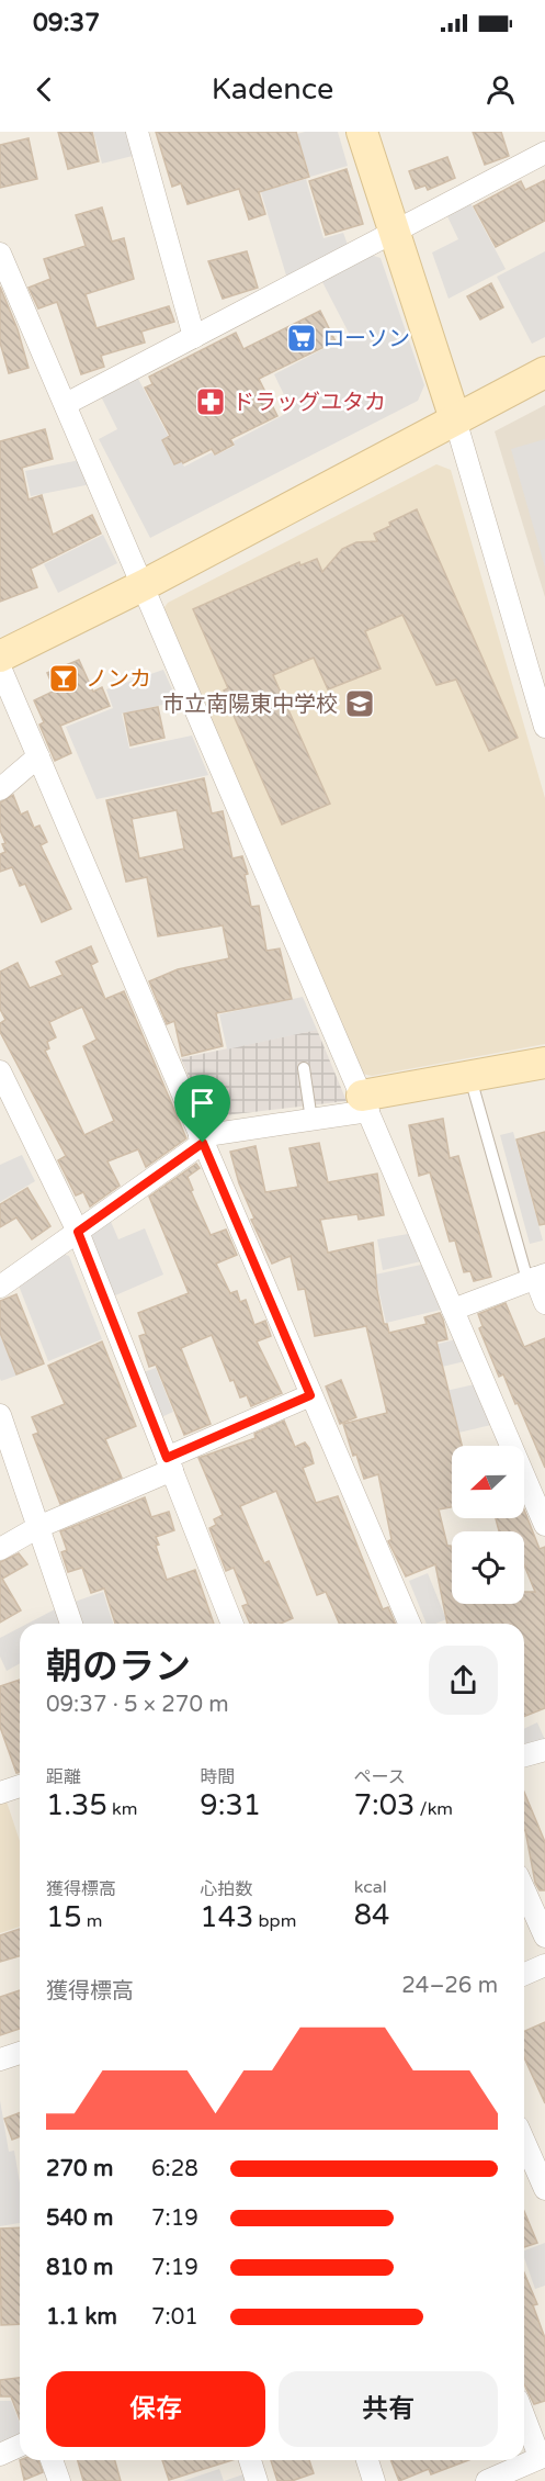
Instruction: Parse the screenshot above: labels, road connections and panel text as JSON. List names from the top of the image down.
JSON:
{
  "places": {
    "supermarket": ["ローソン"],
    "pharmacy": ["ドラッグユタカ"],
    "bar": ["ノンカ"],
    "school or university": ["市立南陽東中学校"]
  },
  "north": "left",
  "page": {
    "status": "09:37",
    "header": "Kadence",
    "heading": ["朝のラン", "09:37 · 5 × 270 m"],
    "stats": [
      ["距離", "1.35 km"],
      ["時間", "9:31"],
      ["ペース", "7:03 /km"],
      ["獲得標高", "15 m"],
      ["心拍数", "143 bpm"],
      ["kcal", "84"]
    ],
    "chart": ["獲得標高", "24–26 m"],
    "list": [
      {
        "name": "270 m",
        "note": "6:28"
      },
      {
        "name": "540 m",
        "note": "7:19"
      },
      {
        "name": "810 m",
        "note": "7:19"
      },
      {
        "name": "1.1 km",
        "note": "7:01"
      }
    ],
    "buttons": ["保存", "共有"]
  }
}
